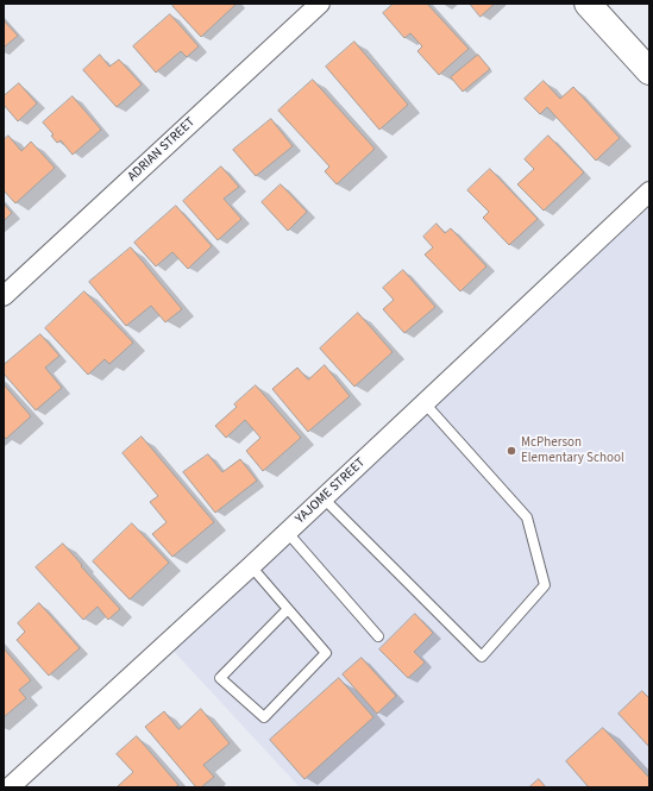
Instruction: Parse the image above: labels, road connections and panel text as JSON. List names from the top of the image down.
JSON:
{
  "streets": {
    "street": ["ADRIAN STREET", "YAJOME STREET"]
  },
  "places": ["McPherson Elementary School"]
}
